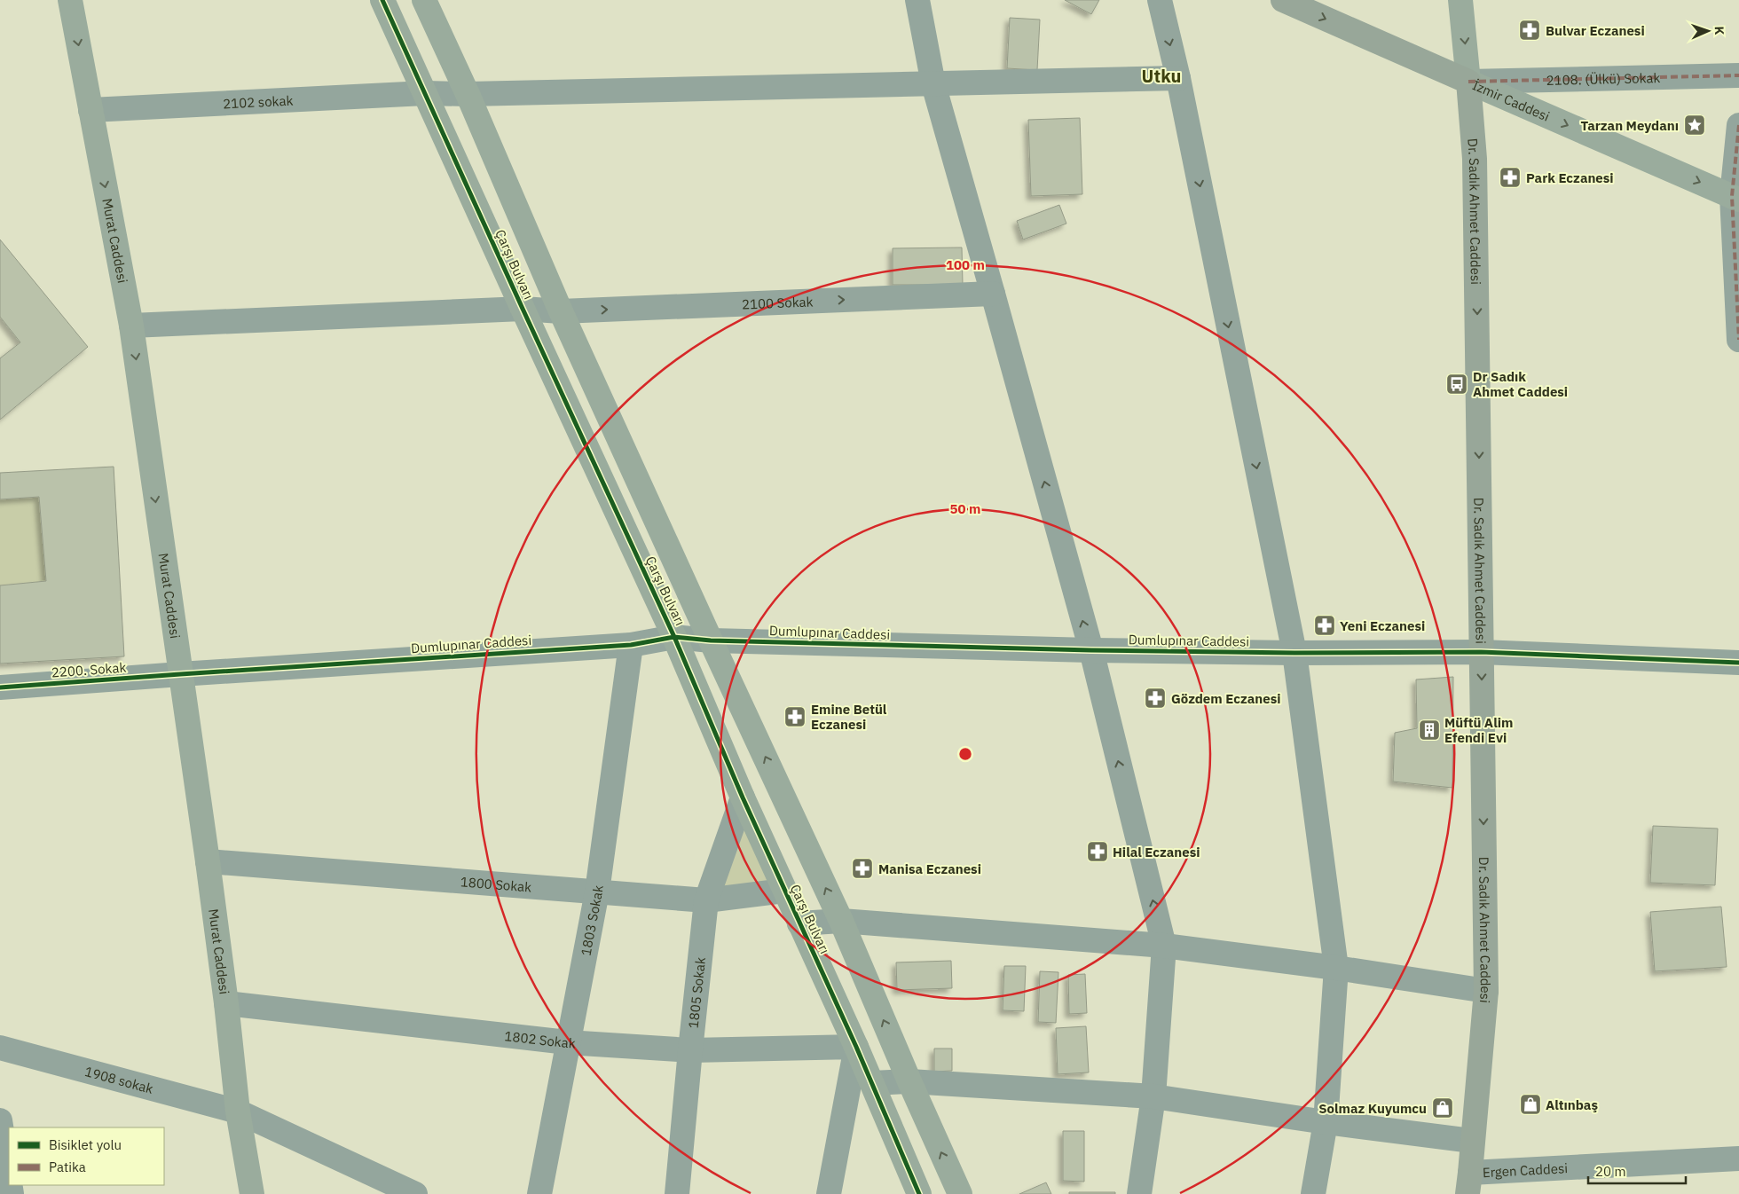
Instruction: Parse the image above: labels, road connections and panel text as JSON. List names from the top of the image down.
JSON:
{
  "streets": {
    "main road": ["İzmir Caddesi", "Dr. Sadık Ahmet Caddesi"],
    "street": [
      "2108. (Ülkü) Sokak",
      "2102 sokak",
      "Murat Caddesi",
      "Çarşı Bulvarı",
      "2100 Sokak",
      "Dumlupınar Caddesi",
      "2200. Sokak",
      "1800 Sokak",
      "1803 Sokak",
      "1805 Sokak",
      "1802 Sokak",
      "1908 sokak",
      "Ergen Caddesi"
    ]
  },
  "crossings": [
    ["2108. (Ülkü) Sokak", "İzmir Caddesi"],
    ["2108. (Ülkü) Sokak", "Dr. Sadık Ahmet Caddesi"],
    ["İzmir Caddesi", "Dr. Sadık Ahmet Caddesi"],
    ["2102 sokak", "Murat Caddesi"],
    ["2102 sokak", "Çarşı Bulvarı"],
    ["Dr. Sadık Ahmet Caddesi", "Dumlupınar Caddesi"],
    ["Dr. Sadık Ahmet Caddesi", "Ergen Caddesi"],
    ["Murat Caddesi", "2100 Sokak"],
    ["Murat Caddesi", "Dumlupınar Caddesi"],
    ["Murat Caddesi", "2200. Sokak"],
    ["Murat Caddesi", "1800 Sokak"],
    ["Murat Caddesi", "1802 Sokak"],
    ["Murat Caddesi", "1908 sokak"],
    ["Çarşı Bulvarı", "2100 Sokak"],
    ["Çarşı Bulvarı", "Dumlupınar Caddesi"],
    ["Çarşı Bulvarı", "1800 Sokak"],
    ["Çarşı Bulvarı", "1805 Sokak"],
    ["Çarşı Bulvarı", "1802 Sokak"],
    ["Dumlupınar Caddesi", "2200. Sokak"],
    ["Dumlupınar Caddesi", "1803 Sokak"],
    ["1800 Sokak", "1803 Sokak"],
    ["1800 Sokak", "1805 Sokak"],
    ["1803 Sokak", "1802 Sokak"],
    ["1805 Sokak", "1802 Sokak"]
  ],
  "one_way": ["İzmir Caddesi", "Murat Caddesi"],
  "districts": ["Utku"],
  "places": {
    "pharmacy": [
      "Bulvar Eczanesi",
      "Park Eczanesi",
      "Yeni Eczanesi",
      "Gözdem Eczanesi",
      "Emine Betül Eczanesi",
      "Hilal Eczanesi",
      "Manisa Eczanesi"
    ],
    "place": ["Tarzan Meydanı"],
    "bus stop": ["Dr Sadık Ahmet Caddesi"],
    "building": ["Müftü Alim Efendi Evi"],
    "shop": ["Altınbaş", "Solmaz Kuyumcu"]
  },
  "legend": ["Bisiklet yolu", "Patika"],
  "scale_bar": "20 m",
  "north": "right",
  "rings": ["100 m", "50 m"]
}
